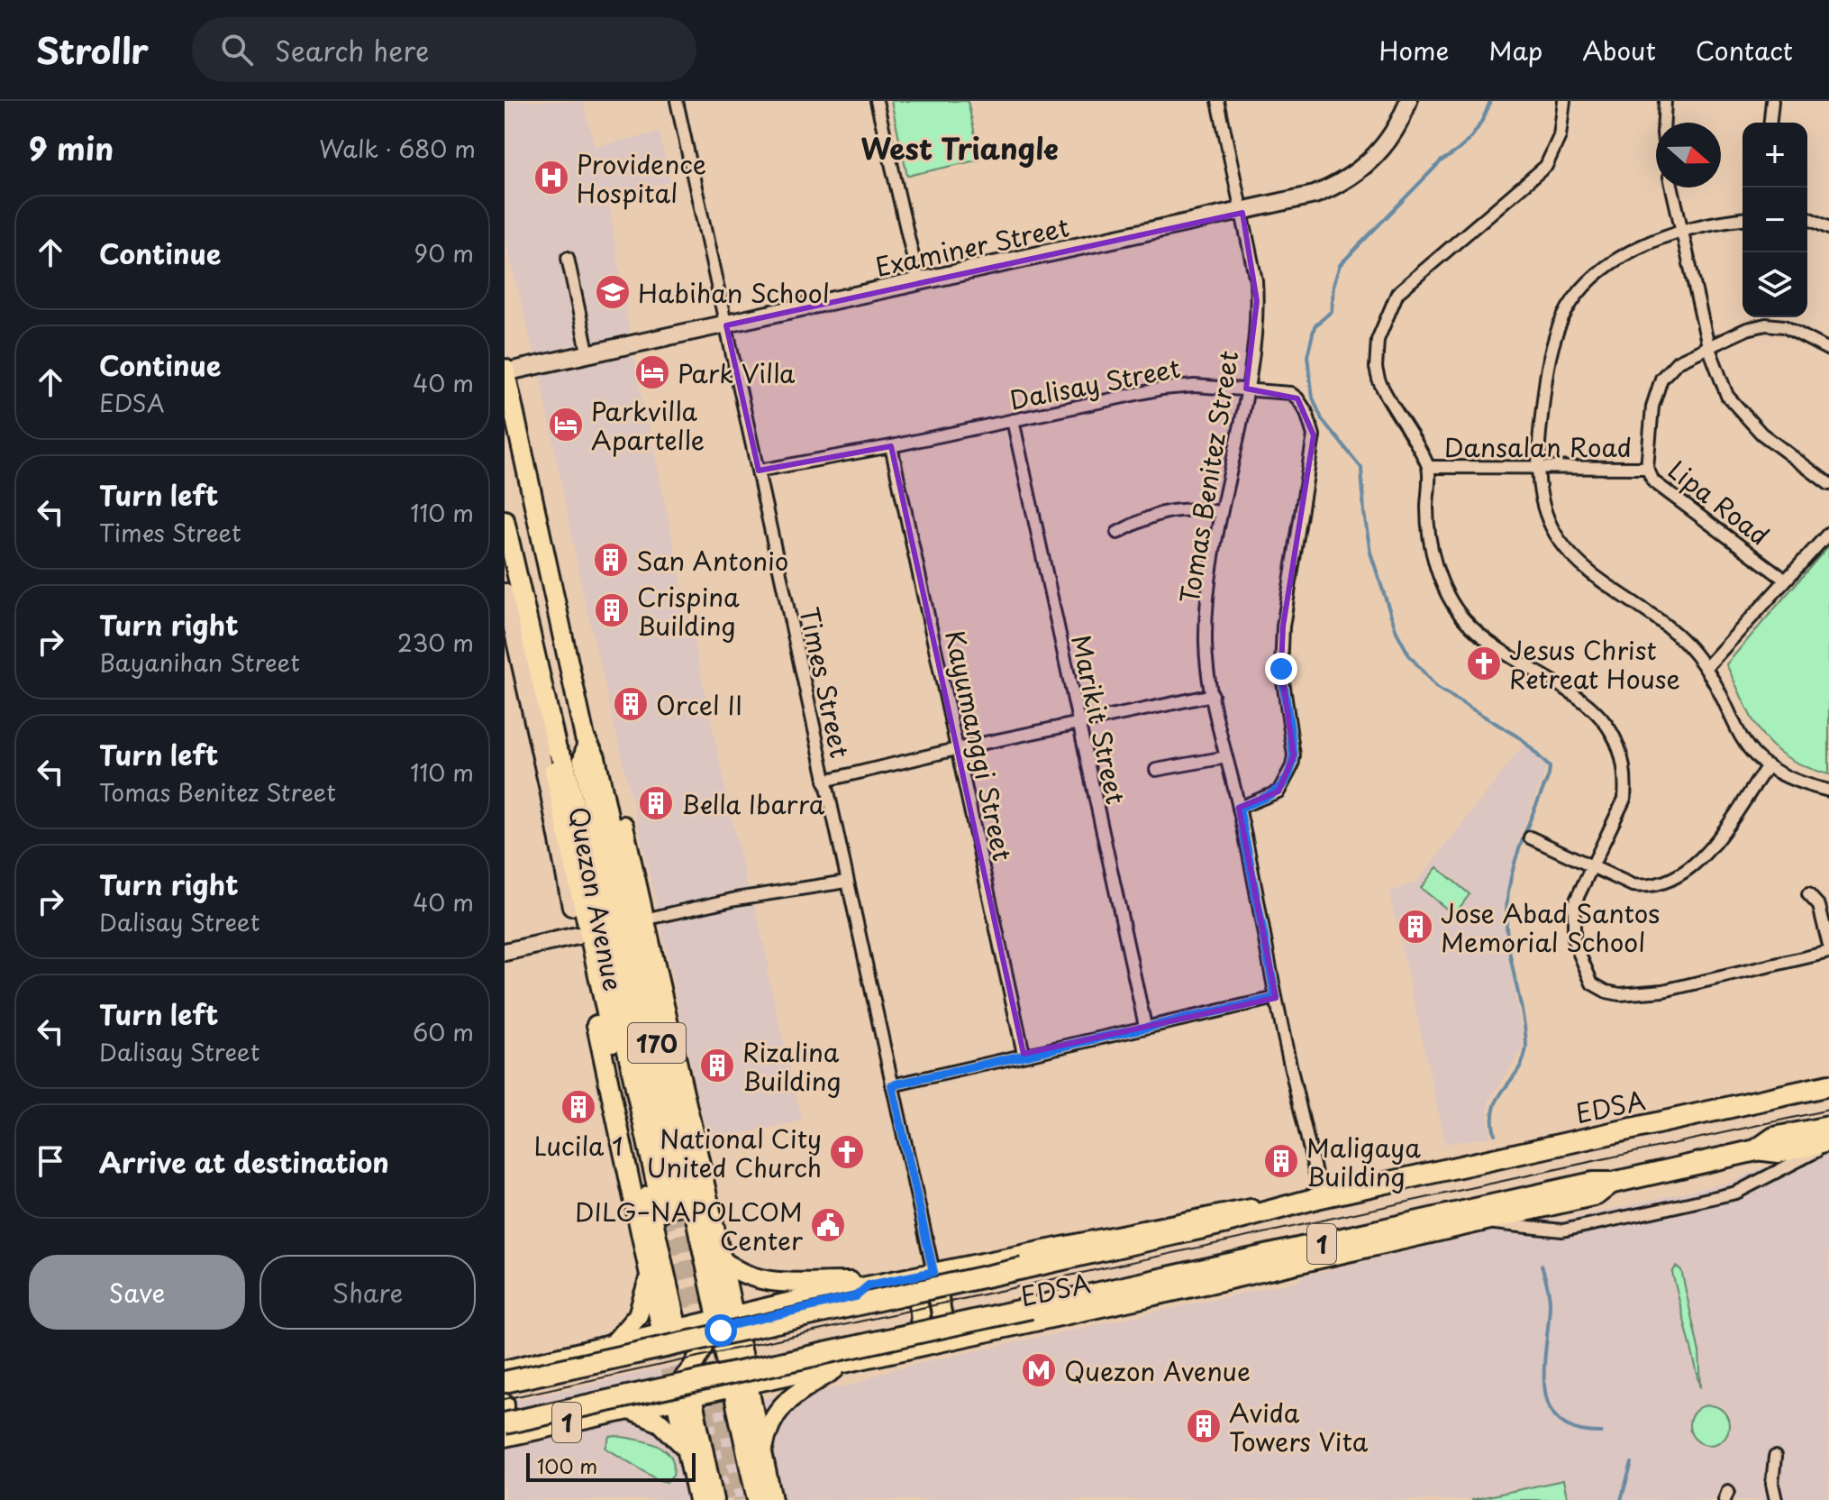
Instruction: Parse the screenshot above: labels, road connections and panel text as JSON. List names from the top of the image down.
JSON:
{
  "streets": {
    "highway": ["EDSA", "1"],
    "main road": ["Quezon Avenue", "170"],
    "street": [
      "Examiner Street",
      "Dalisay Street",
      "Dansalan Road",
      "Tomas Benitez Street",
      "Lipa Road",
      "Times Street",
      "Marikit Street",
      "Kayumanggi Street"
    ]
  },
  "crossings": [
    ["Examiner Street", "Tomas Benitez Street"],
    ["Examiner Street", "Times Street"],
    ["Examiner Street", "Quezon Avenue"],
    ["Dalisay Street", "Tomas Benitez Street"],
    ["Dalisay Street", "Times Street"],
    ["Dalisay Street", "Marikit Street"],
    ["Dalisay Street", "Kayumanggi Street"],
    ["Dansalan Road", "Lipa Road"],
    ["Tomas Benitez Street", "EDSA"],
    ["Times Street", "EDSA"],
    ["Quezon Avenue", "EDSA"]
  ],
  "districts": ["West Triangle"],
  "places": {
    "hospital": ["Providence Hospital"],
    "school or university": ["Habihan School"],
    "hotel": ["Park Villa", "Parkvilla Apartelle"],
    "building": [
      "San Antonio",
      "Crispina Building",
      "Orcel II",
      "Bella Ibarra",
      "Jose Abad Santos Memorial School",
      "Rizalina Building",
      "Lucila 1",
      "Maligaya Building",
      "Avida Towers Vita"
    ],
    "church": ["Jesus Christ Retreat House", "National City United Church"],
    "public building": ["DILG–NAPOLCOM Center"],
    "metro station": ["Quezon Avenue"]
  },
  "scale_bar": "100 m",
  "north": "right",
  "page": {
    "header": "Strollr",
    "search": "Search here",
    "nav": [
      "Home",
      "Map",
      "About",
      "Contact"
    ],
    "heading": ["9 min", "Walk · 680 m"],
    "map_buttons": ["+", "−"],
    "list": [
      ["Continue", "90 m"],
      ["Continue", "EDSA", "40 m"],
      ["Turn left", "Times Street", "110 m"],
      ["Turn right", "Bayanihan Street", "230 m"],
      ["Turn left", "Tomas Benitez Street", "110 m"],
      ["Turn right", "Dalisay Street", "40 m"],
      ["Turn left", "Dalisay Street", "60 m"],
      "Arrive at destination"
    ],
    "buttons": ["Save", "Share"],
    "scale": "100 m"
  }
}
